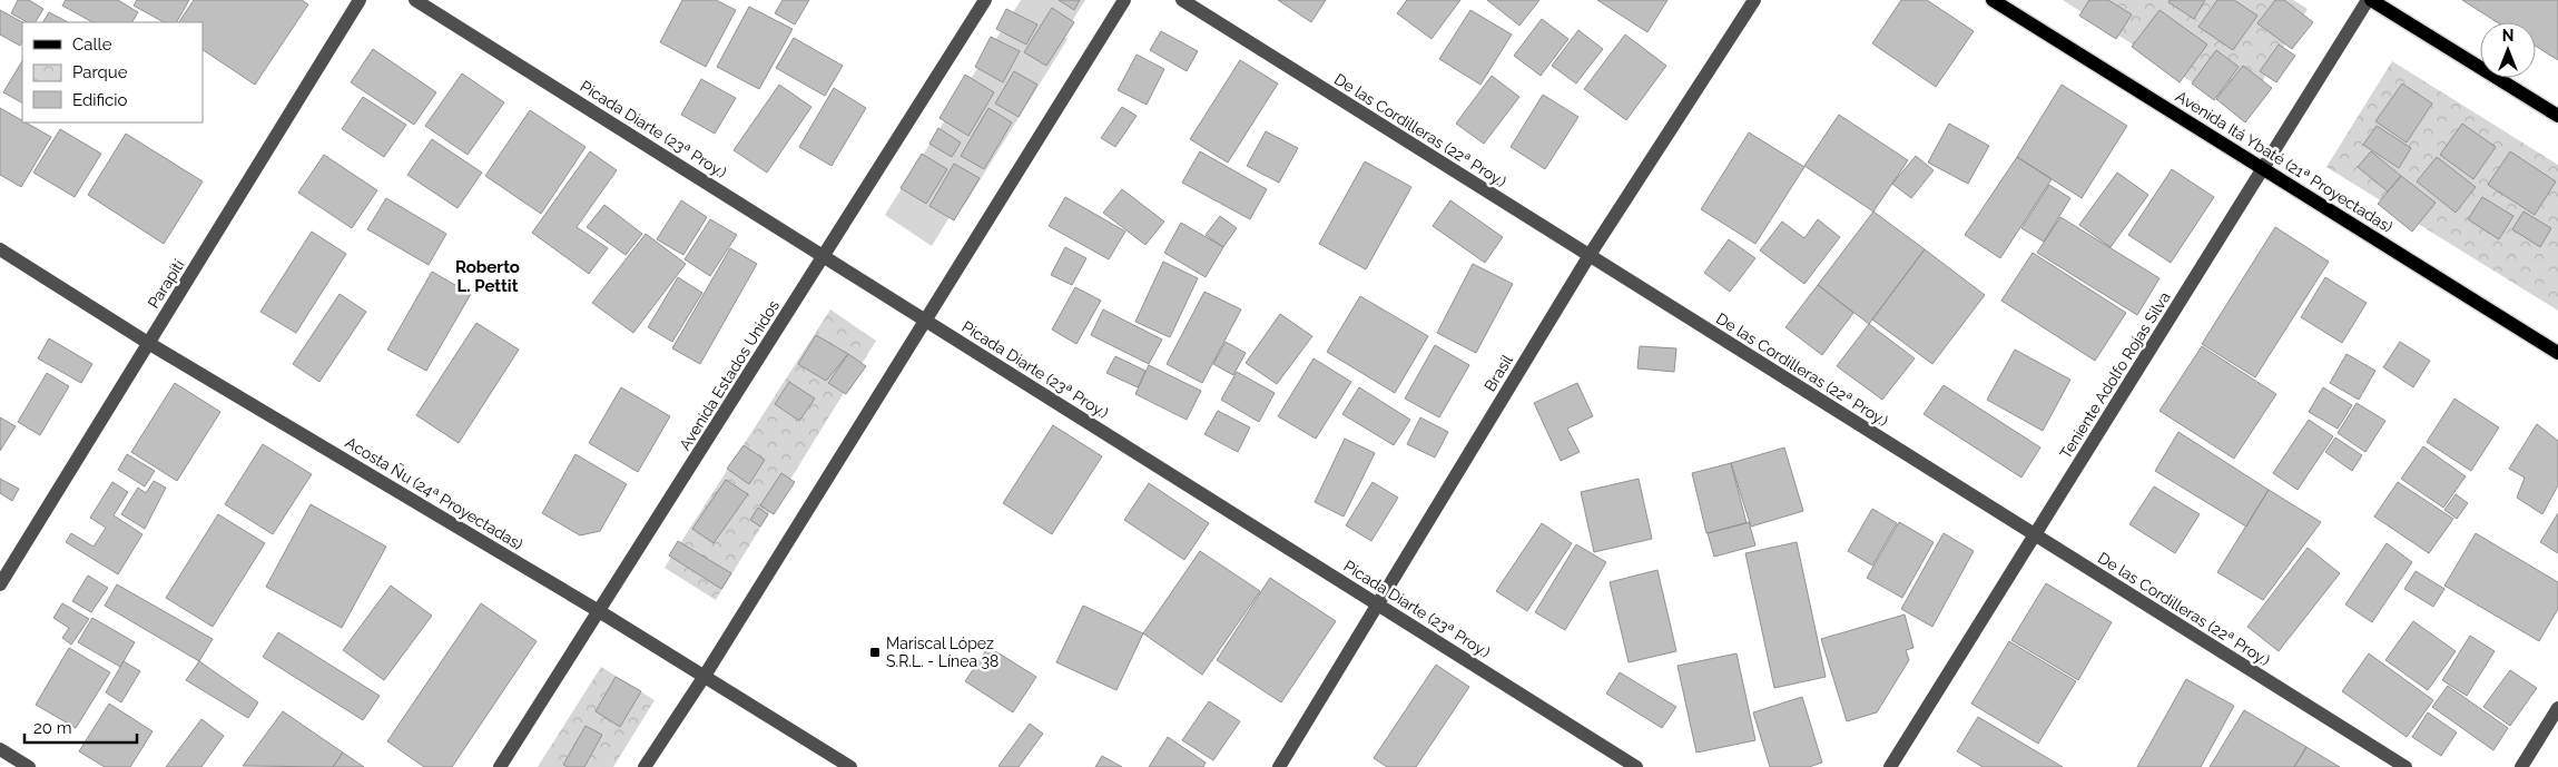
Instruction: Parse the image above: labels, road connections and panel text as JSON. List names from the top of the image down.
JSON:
{
  "streets": {
    "main road": ["Avenida Itá Ybaté (21ª Proyectadas)"],
    "street": [
      "Picada Diarte (23ª Proy.)",
      "De las Cordilleras (22ª Proy.)",
      "Parapití",
      "Brasil",
      "Avenida Estados Unidos",
      "Teniente Adolfo Rojas Silva",
      "Acosta Ñu (24ª Proyectadas)"
    ]
  },
  "crossings": [
    ["Picada Diarte (23ª Proy.)", "Brasil"],
    ["Picada Diarte (23ª Proy.)", "Avenida Estados Unidos"],
    ["De las Cordilleras (22ª Proy.)", "Brasil"],
    ["De las Cordilleras (22ª Proy.)", "Teniente Adolfo Rojas Silva"],
    ["Avenida Itá Ybaté (21ª Proyectadas)", "Teniente Adolfo Rojas Silva"],
    ["Parapití", "Acosta Ñu (24ª Proyectadas)"],
    ["Avenida Estados Unidos", "Acosta Ñu (24ª Proyectadas)"]
  ],
  "districts": ["Roberto L. Pettit"],
  "places": {
    "transit": ["Mariscal López S.R.L. - Línea 38"]
  },
  "legend": ["Calle", "Parque", "Edificio"],
  "scale_bar": "20 m",
  "north": "top"
}
